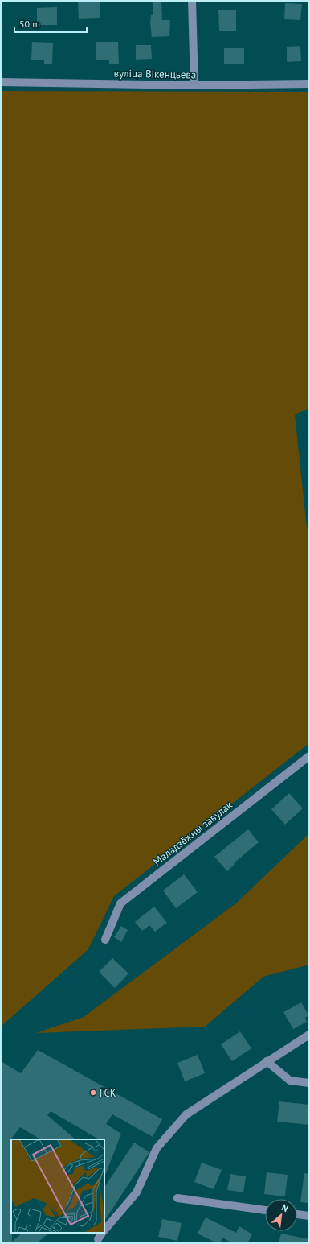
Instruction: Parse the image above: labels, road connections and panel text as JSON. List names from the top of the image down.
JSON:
{
  "streets": {
    "street": ["вуліца Вікенцьева", "Маладзёжны завулак"]
  },
  "places": ["ГСК"],
  "scale_bar": "50 m",
  "north": "top right"
}
